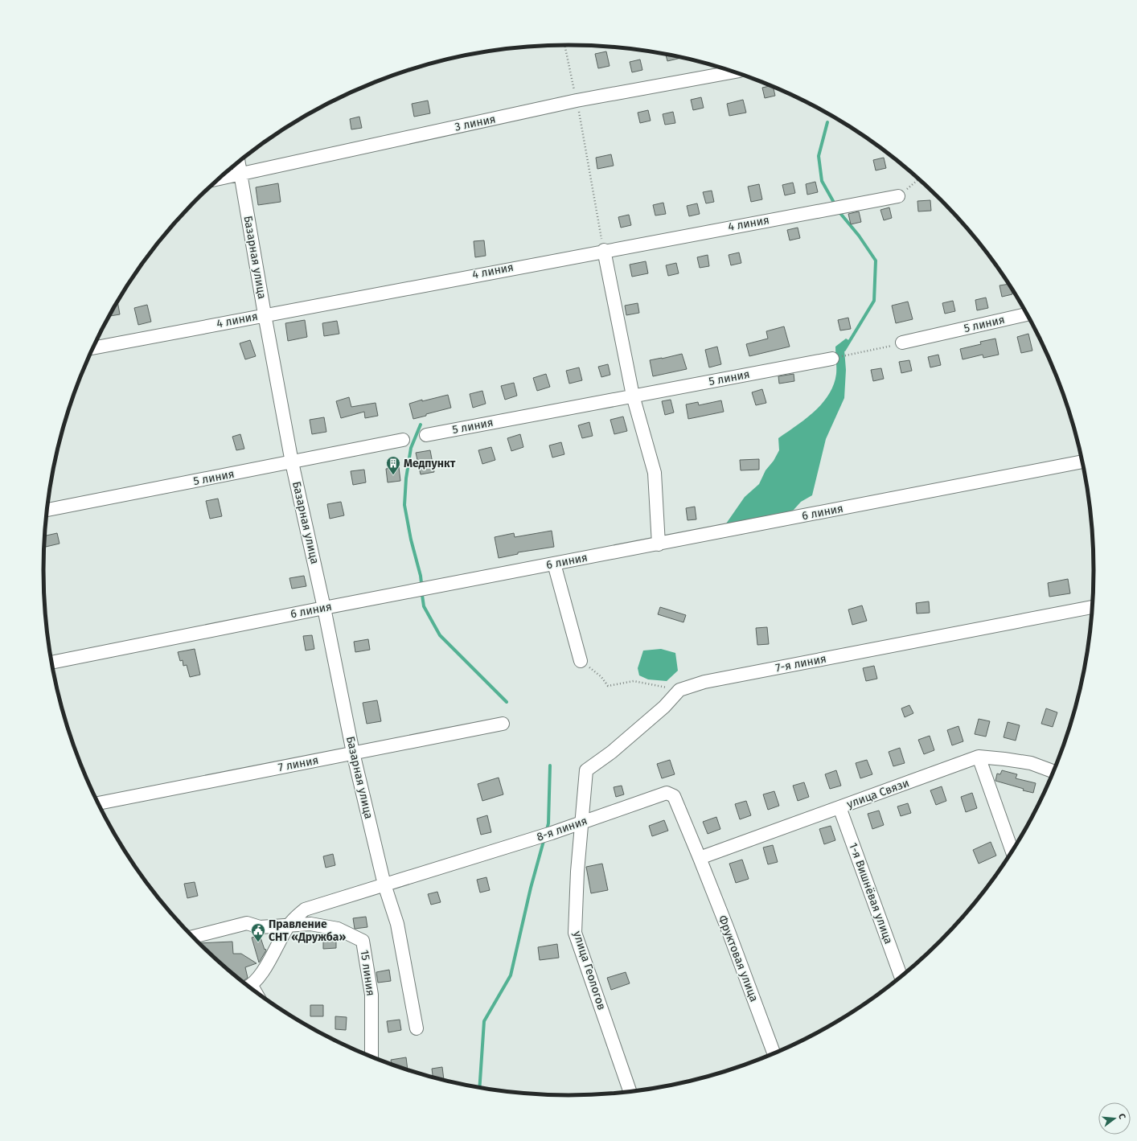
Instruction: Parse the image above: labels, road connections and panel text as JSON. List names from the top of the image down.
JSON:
{
  "streets": {
    "street": [
      "3 линия",
      "4 линия",
      "Базарная улица",
      "5 линия",
      "6 линия",
      "7-я линия",
      "7 линия",
      "улица Связи",
      "8-я линия",
      "1-я Вишнёвая улица",
      "Фруктовая улица",
      "улица Геологов",
      "15 линия"
    ]
  },
  "crossings": [
    ["3 линия", "Базарная улица"],
    ["4 линия", "Базарная улица"],
    ["Базарная улица", "5 линия"],
    ["Базарная улица", "6 линия"],
    ["Базарная улица", "7 линия"],
    ["Базарная улица", "8-я линия"],
    ["улица Связи", "8-я линия"],
    ["улица Связи", "1-я Вишнёвая улица"],
    ["улица Связи", "Фруктовая улица"],
    ["8-я линия", "Фруктовая улица"],
    ["8-я линия", "улица Геологов"],
    ["8-я линия", "15 линия"]
  ],
  "places": {
    "building": ["Медпункт"],
    "public building": ["Правление СНТ «Дружба»"]
  },
  "north": "right"
}
